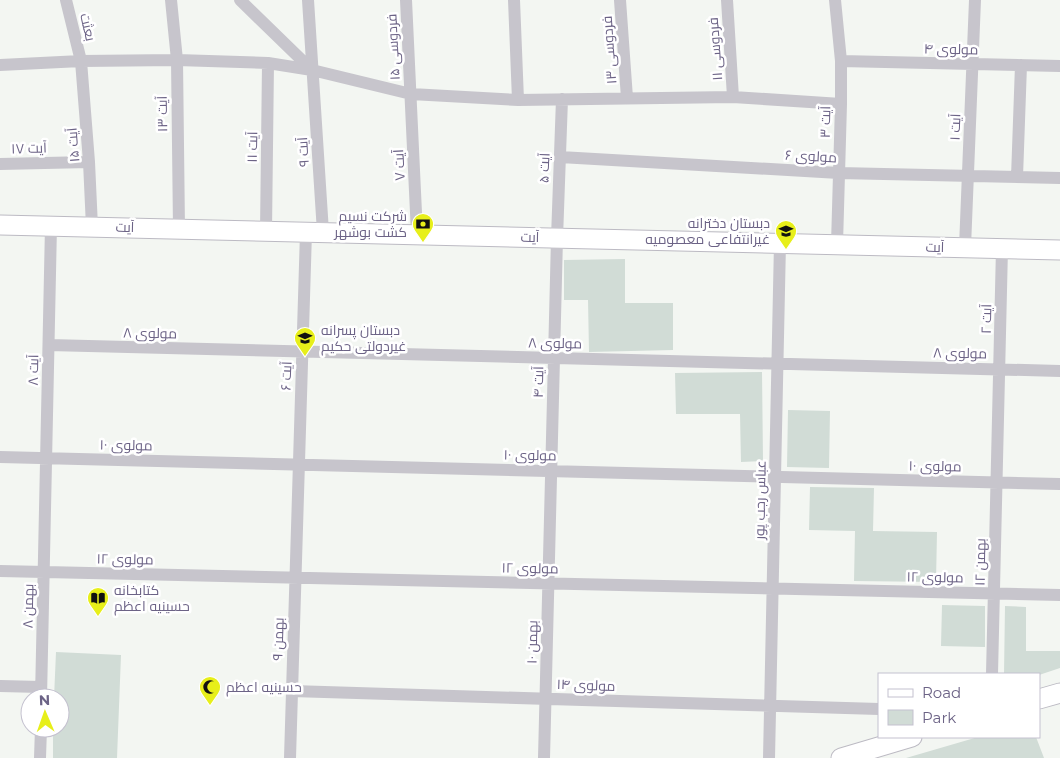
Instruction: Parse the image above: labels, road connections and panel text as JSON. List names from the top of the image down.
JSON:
{
  "streets": {
    "street": [
      "بعثت",
      "فردوسی ۱۵",
      "فردوسی ۱۱",
      "مولوی ۴",
      "فردوسی ۱۳",
      "آیت ۱۳",
      "آیت ۳",
      "آیت ۱",
      "آیت ۱۵",
      "آیت ۱۱",
      "آیت ۱۷",
      "آیت ۹",
      "مولوی ۶",
      "آیت ۷",
      "آیت ۵",
      "آیت",
      "آیت ۲",
      "مولوی ۸",
      "آیت ۸",
      "آیت ۶",
      "آیت ۴",
      "مولوی ۱۰",
      "عباس رجب پور",
      "مولوی ۱۲",
      "بهمن ۱۲",
      "بهمن ۸",
      "بهمن ۹",
      "بهمن ۱۰",
      "مولوی ۱۴"
    ]
  },
  "crossings": [
    ["بعثت", "آیت ۱۵"],
    ["فردوسی ۱۵", "آیت ۷"],
    ["مولوی ۴", "آیت ۳"],
    ["مولوی ۴", "آیت ۱"],
    ["آیت ۱۳", "آیت"],
    ["آیت ۳", "مولوی ۶"],
    ["آیت ۳", "آیت"],
    ["آیت ۱", "مولوی ۶"],
    ["آیت ۱", "آیت"],
    ["آیت ۱۵", "آیت ۱۷"],
    ["آیت ۱۵", "آیت"],
    ["آیت ۱۱", "آیت"],
    ["آیت ۹", "آیت"],
    ["آیت ۹", "آیت ۶"],
    ["مولوی ۶", "آیت ۵"],
    ["آیت ۷", "آیت"],
    ["آیت ۵", "آیت"],
    ["آیت ۵", "آیت ۴"],
    ["آیت", "آیت ۲"],
    ["آیت", "آیت ۸"],
    ["آیت", "آیت ۶"],
    ["آیت", "آیت ۴"],
    ["آیت", "عباس رجب پور"],
    ["آیت ۲", "مولوی ۸"],
    ["آیت ۲", "بهمن ۱۲"],
    ["مولوی ۸", "آیت ۸"],
    ["مولوی ۸", "آیت ۶"],
    ["مولوی ۸", "آیت ۴"],
    ["مولوی ۸", "عباس رجب پور"],
    ["آیت ۸", "مولوی ۱۰"],
    ["آیت ۸", "بهمن ۸"],
    ["آیت ۶", "مولوی ۱۰"],
    ["آیت ۶", "بهمن ۹"],
    ["آیت ۴", "مولوی ۱۰"],
    ["آیت ۴", "بهمن ۱۰"],
    ["مولوی ۱۰", "عباس رجب پور"],
    ["مولوی ۱۰", "بهمن ۱۲"],
    ["عباس رجب پور", "مولوی ۱۲"],
    ["عباس رجب پور", "مولوی ۱۴"],
    ["مولوی ۱۲", "بهمن ۱۲"],
    ["مولوی ۱۲", "بهمن ۸"],
    ["مولوی ۱۲", "بهمن ۹"],
    ["مولوی ۱۲", "بهمن ۱۰"],
    ["بهمن ۹", "مولوی ۱۴"],
    ["بهمن ۱۰", "مولوی ۱۴"]
  ],
  "places": {
    "bank": ["شرکت نسیم کشت بوشهر"],
    "school or university": ["دبستان دخترانه غیرانتفاعی معصومیه", "دبستان پسرانه غیردولتی حکیم"],
    "library": ["کتابخانه حسینیه اعظم"],
    "mosque": ["حسینیه اعظم"]
  },
  "legend": ["Road", "Park"],
  "north": "top"
}
